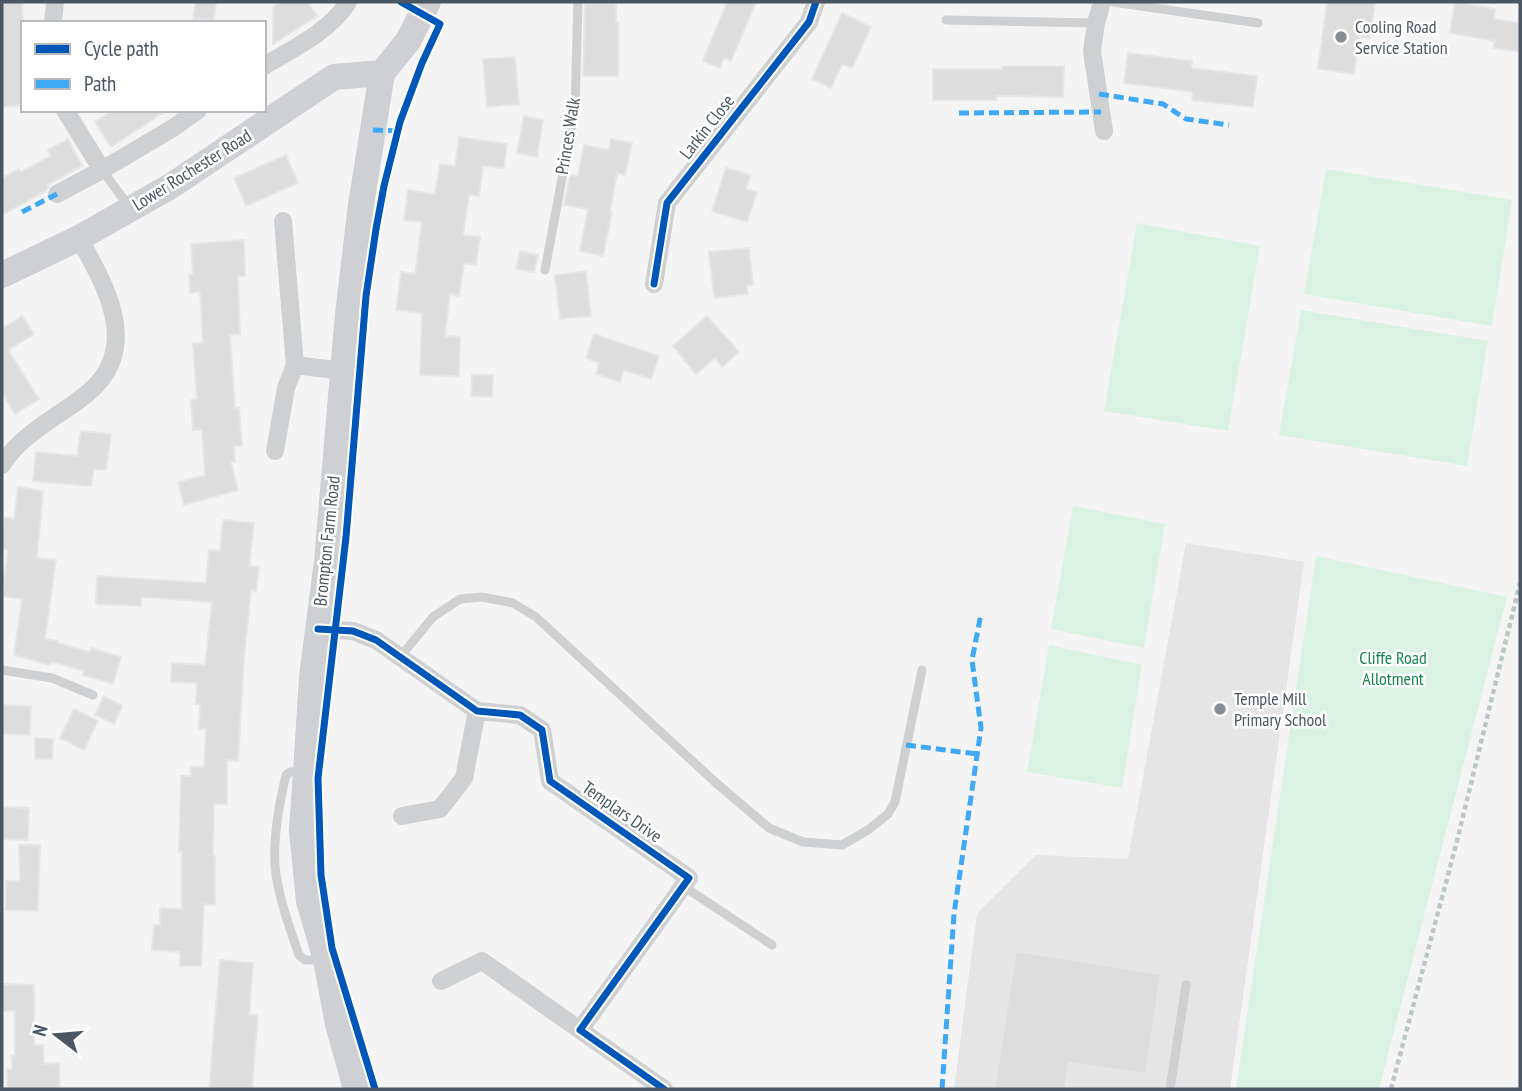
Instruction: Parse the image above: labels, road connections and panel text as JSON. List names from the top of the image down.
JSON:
{
  "streets": {
    "main road": ["Lower Rochester Road", "Brompton Farm Road"],
    "street": ["Larkin Close", "Templars Drive"],
    "lane": ["Princes Walk"]
  },
  "crossings": [
    ["Lower Rochester Road", "Brompton Farm Road"],
    ["Brompton Farm Road", "Templars Drive"]
  ],
  "parks": ["Cliffe Road Allotment"],
  "places": ["Cooling Road Service Station", "Temple Mill Primary School"],
  "legend": ["Cycle path", "Path"],
  "north": "left"
}
